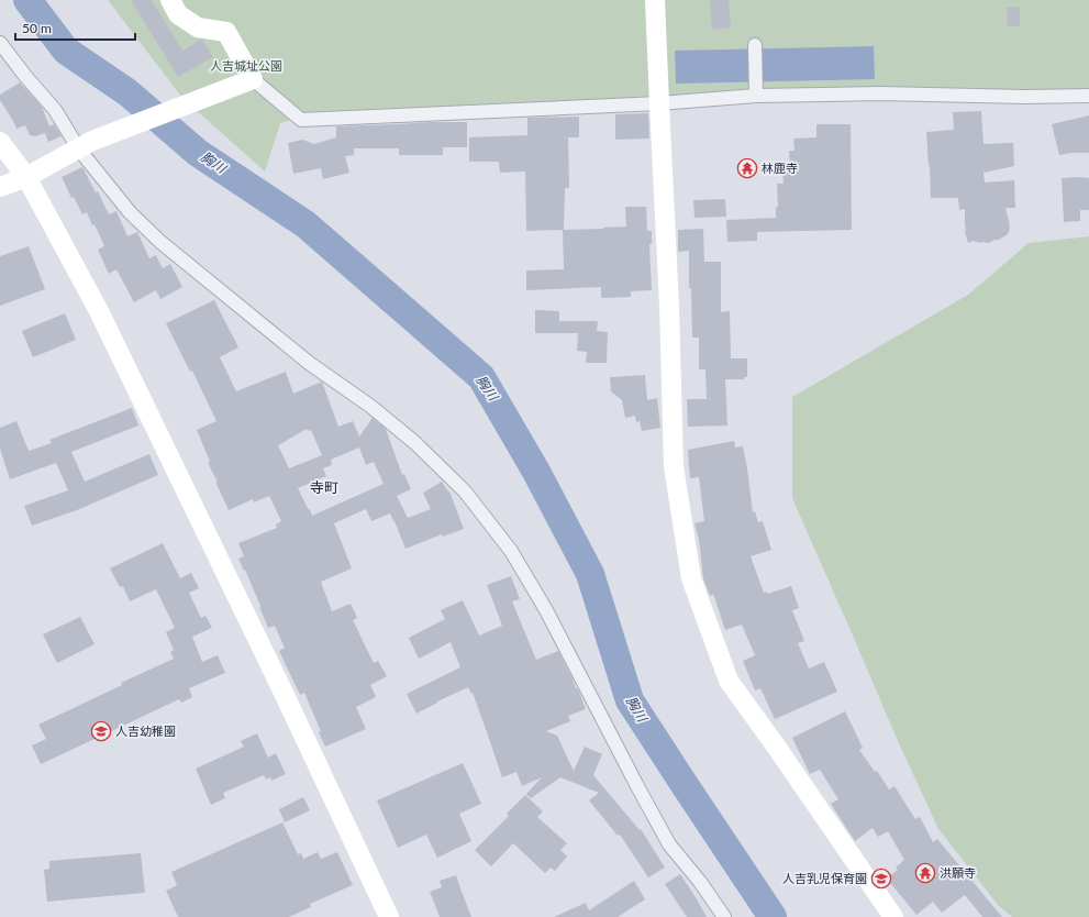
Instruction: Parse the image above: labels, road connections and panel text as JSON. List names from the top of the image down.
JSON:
{
  "districts": ["寺町"],
  "water": ["胸川"],
  "parks": ["人吉城址公園"],
  "places": {
    "temple": ["林鹿寺", "洪願寺"],
    "school or university": ["人吉幼稚園", "人吉乳児保育園"]
  },
  "scale_bar": "50 m"
}
